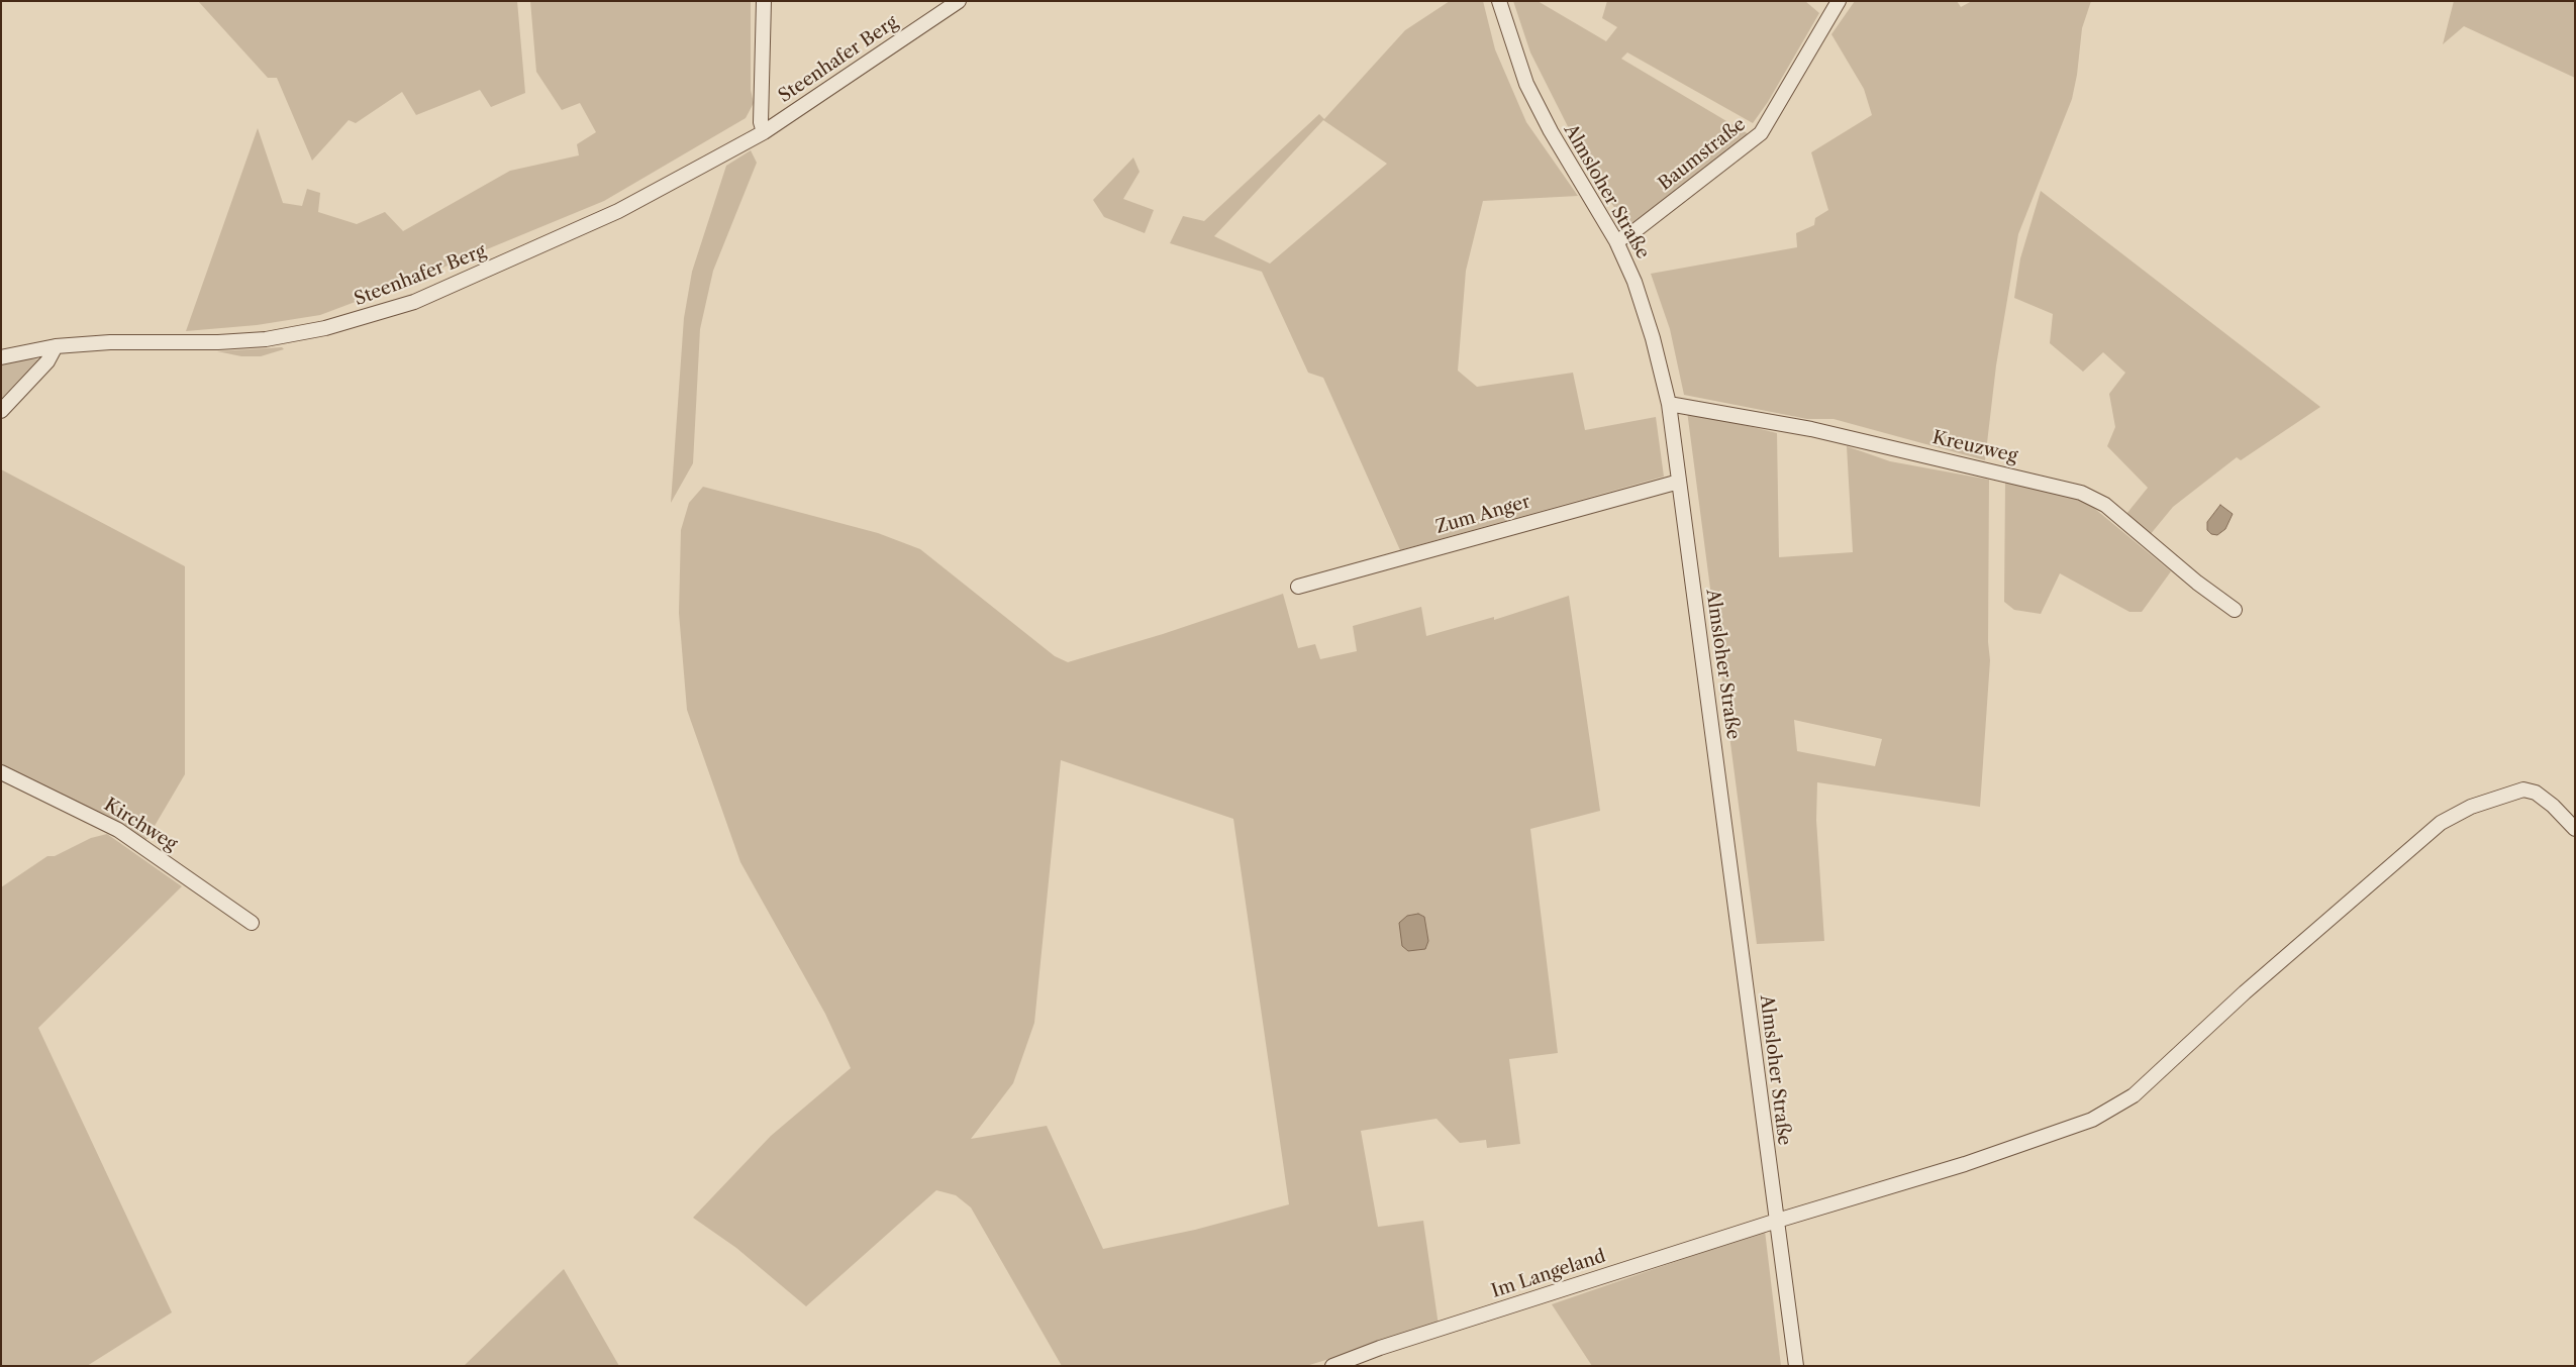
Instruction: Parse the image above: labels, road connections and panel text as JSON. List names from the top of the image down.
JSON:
{
  "streets": {
    "street": [
      "Steenhafer Berg",
      "Baumstraße",
      "Almsloher Straße",
      "Kreuzweg",
      "Zum Anger",
      "Kirchweg",
      "Im Langeland"
    ]
  },
  "crossings": [
    ["Baumstraße", "Almsloher Straße"],
    ["Almsloher Straße", "Kreuzweg"],
    ["Almsloher Straße", "Zum Anger"],
    ["Almsloher Straße", "Im Langeland"]
  ]
}
